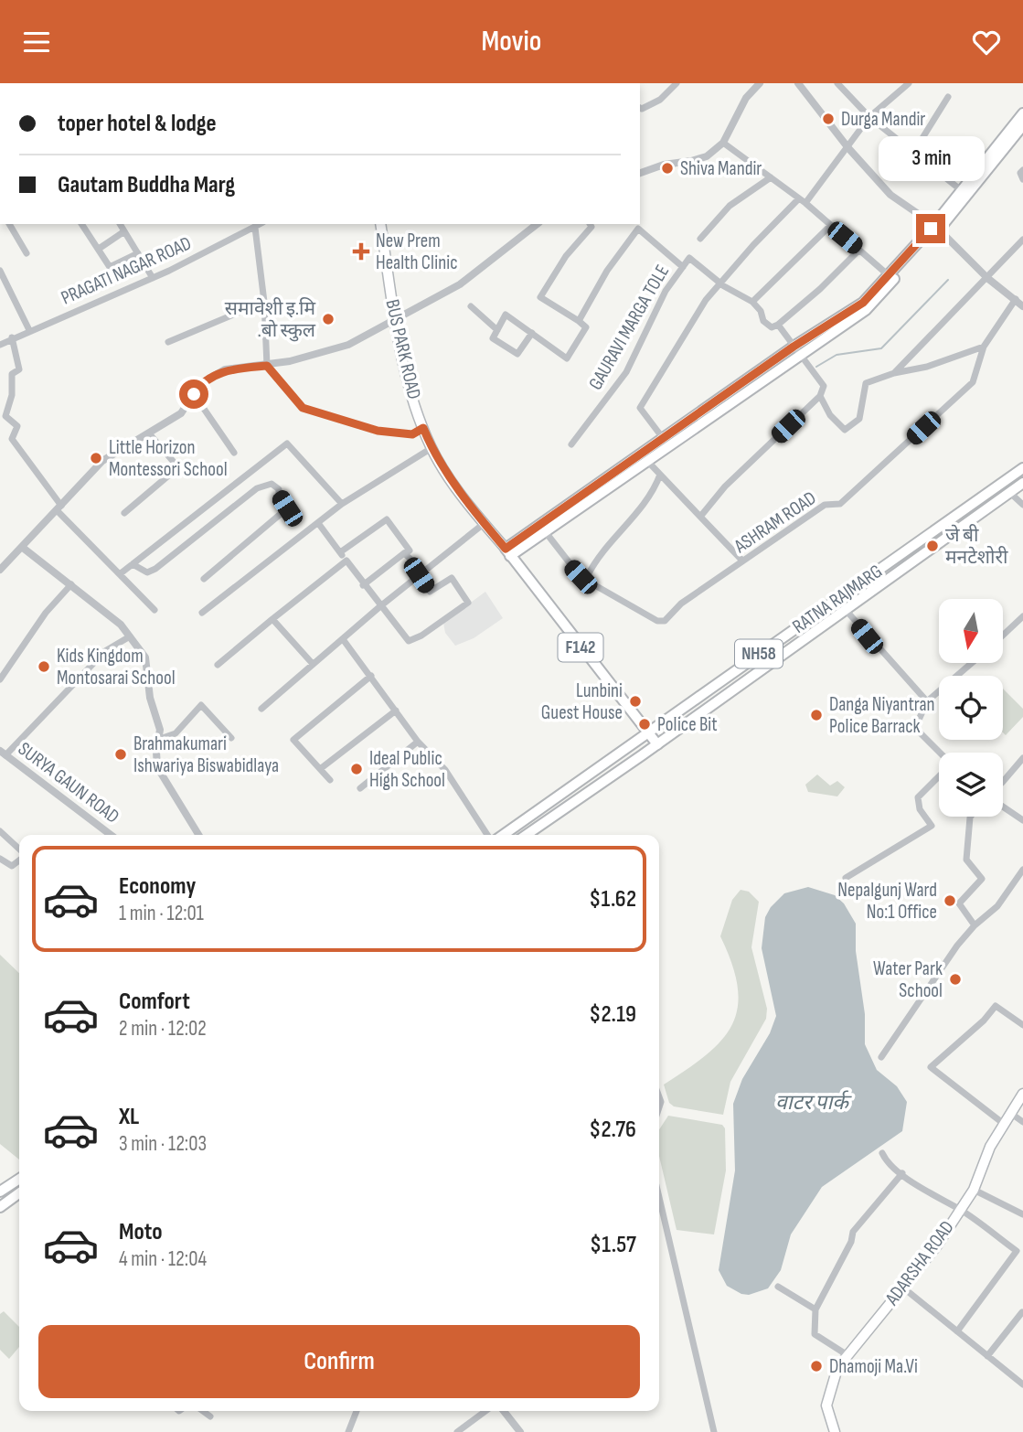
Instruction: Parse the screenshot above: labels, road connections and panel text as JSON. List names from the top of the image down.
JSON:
{
  "streets": {
    "main road": [
      "BUS PARK ROAD",
      "RATNA RAJMARG",
      "F142",
      "NH58",
      "ADARSHA ROAD"
    ],
    "street": [
      "PRAGATI NAGAR ROAD",
      "GAURAVI MARGA TOLE",
      "ASHRAM ROAD",
      "SURYA GAUN ROAD"
    ]
  },
  "crossings": [
    ["BUS PARK ROAD", "RATNA RAJMARG"]
  ],
  "water": ["वाटर पार्क"],
  "places": {
    "other": [
      "Durga Mandir",
      "Shiva Mandir",
      "समावेशी इ.मि .बाे स्कुल",
      "Little Horizon Montessori School",
      "जे बी मनटेशोरी",
      "Kids Kingdom Montosarai School",
      "Lunbini Guest House",
      "Danga Niyantran Police Barrack",
      "Police Bit",
      "Brahmakumari Ishwariya Biswabidlaya",
      "Ideal Public High School",
      "Nepalgunj Ward No:1 Office",
      "Water Park School",
      "Dhamoji Ma.Vi"
    ],
    "health": ["New Prem Health Clinic"]
  },
  "north": "bottom",
  "page": {
    "header": "Movio",
    "banner": ["toper hotel & lodge", "Gautam Buddha Marg"],
    "bubble": "3 min",
    "list": [
      {
        "name": "Economy",
        "note": "1 min · 12:01",
        "value": "$1.62"
      },
      {
        "name": "Comfort",
        "note": "2 min · 12:02",
        "value": "$2.19"
      },
      {
        "name": "XL",
        "note": "3 min · 12:03",
        "value": "$2.76"
      },
      {
        "name": "Moto",
        "note": "4 min · 12:04",
        "value": "$1.57"
      }
    ],
    "buttons": "Confirm"
  }
}
